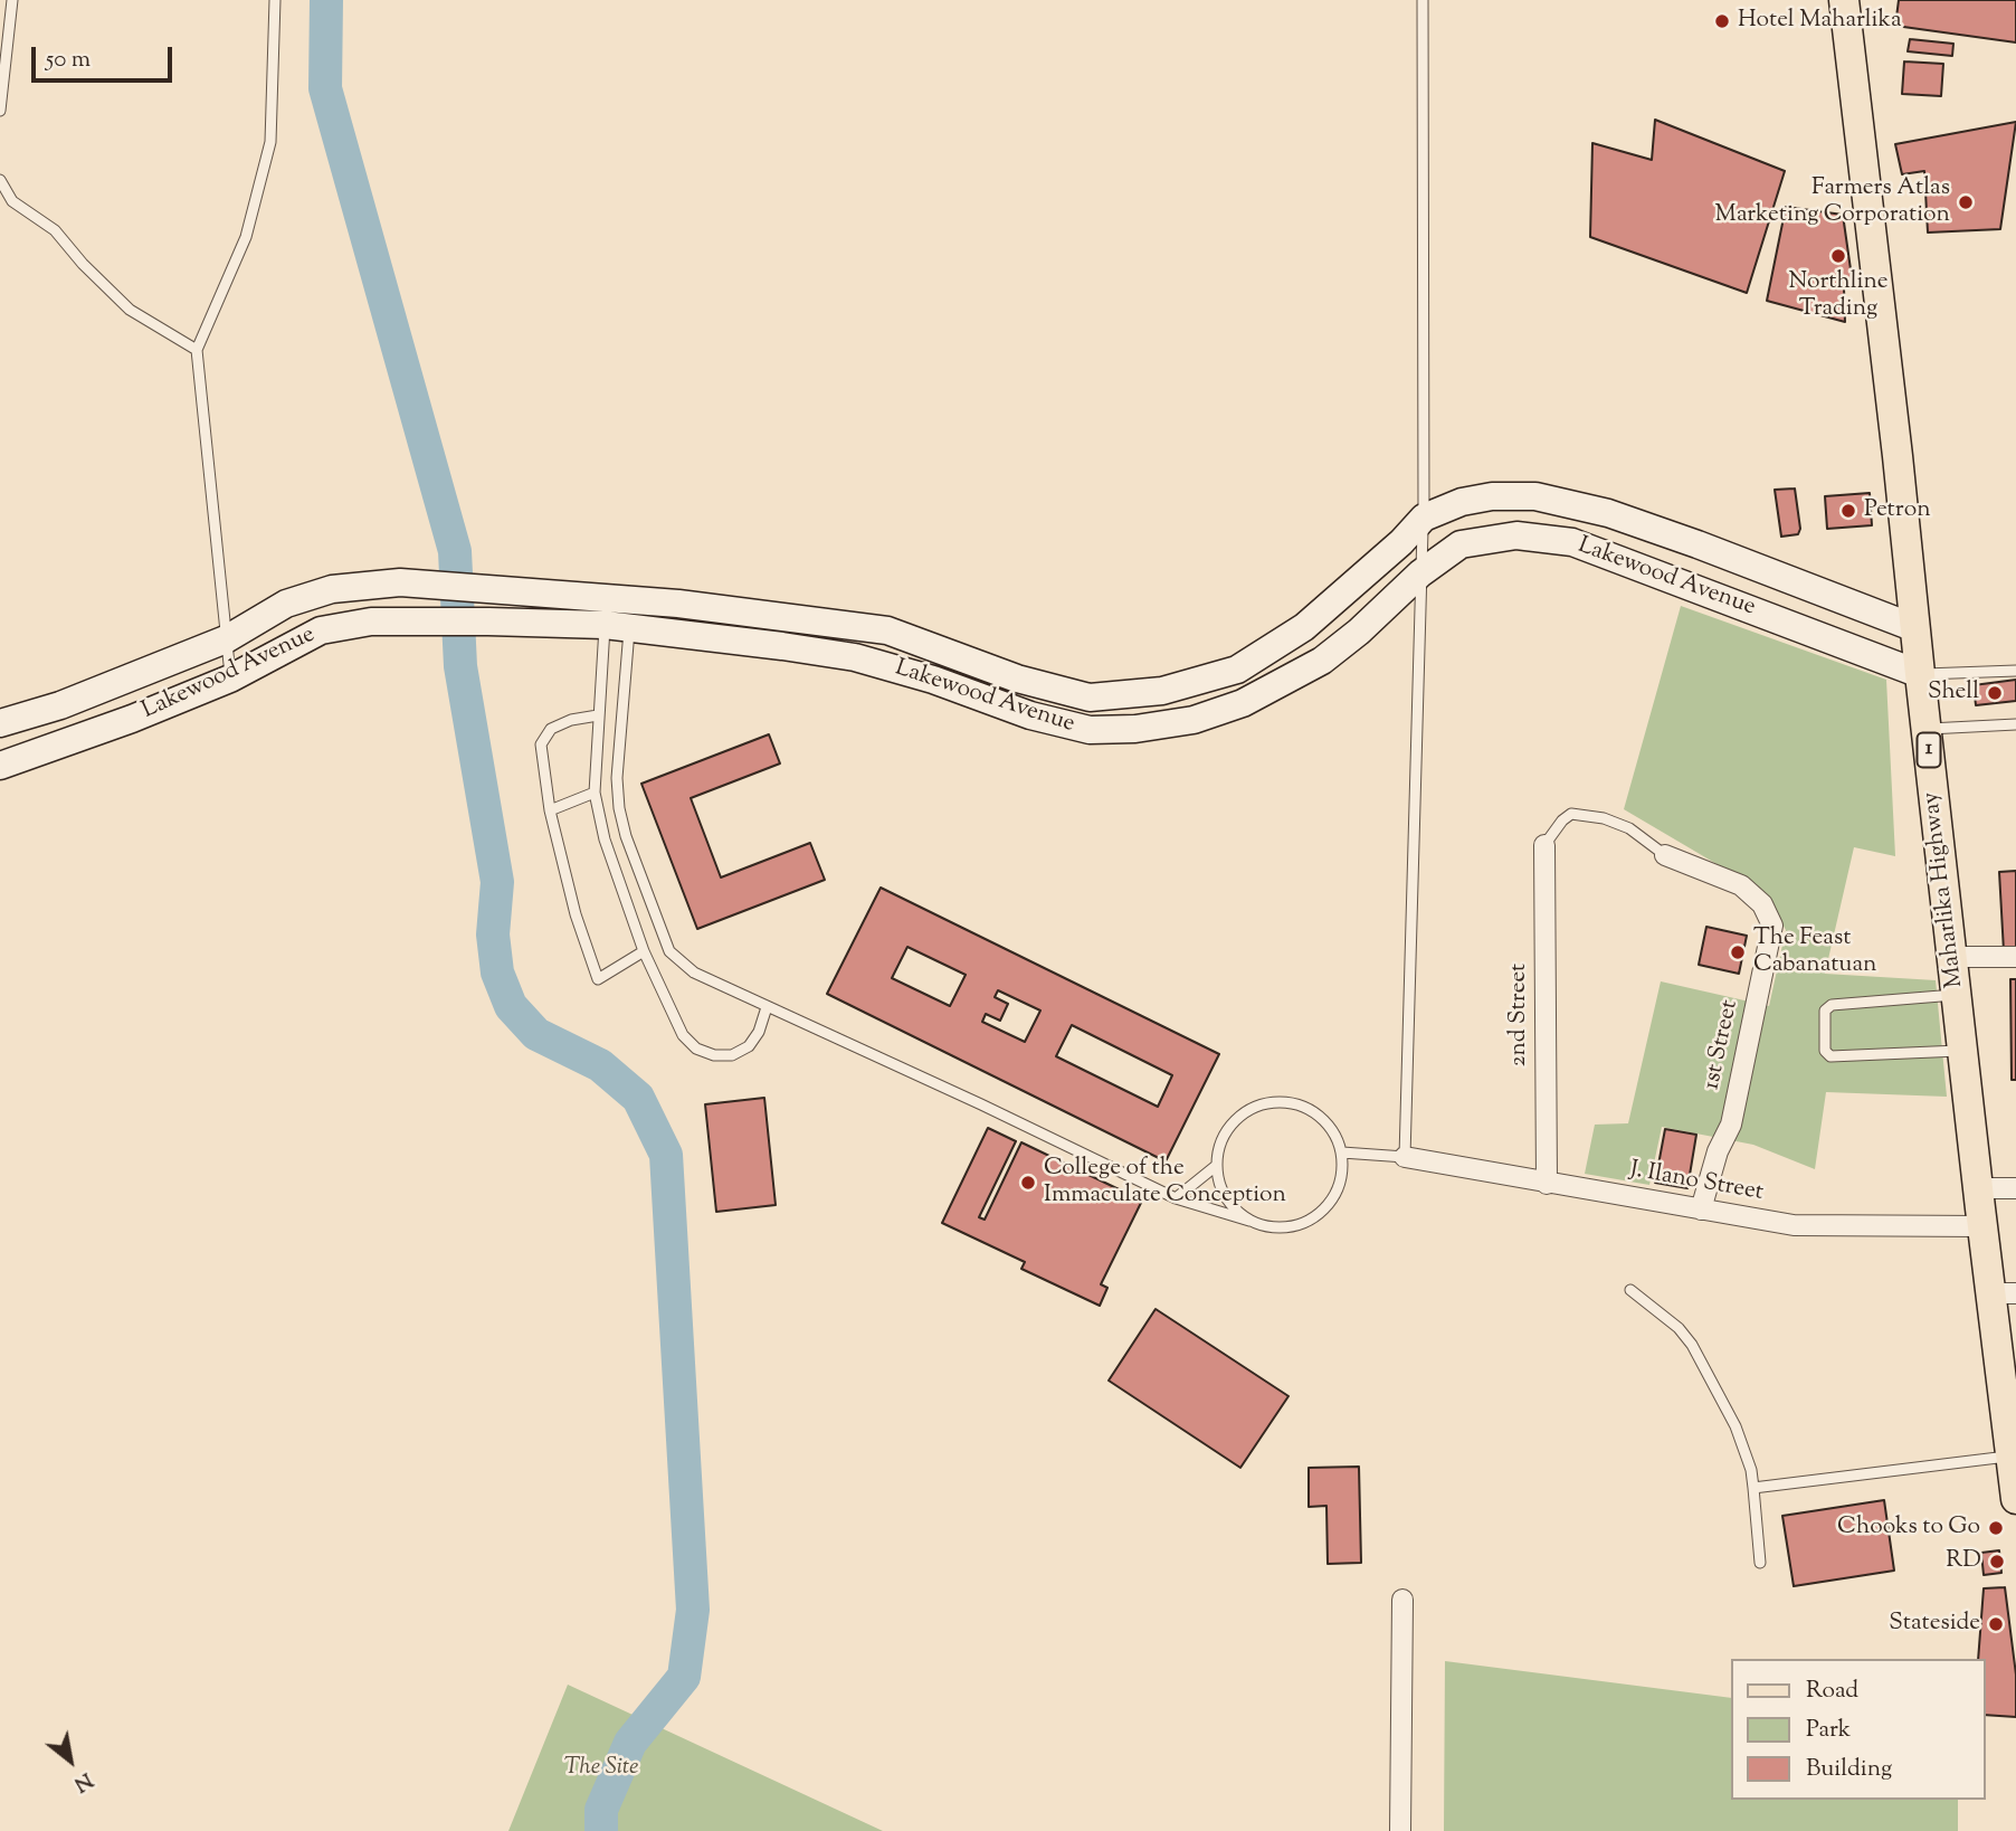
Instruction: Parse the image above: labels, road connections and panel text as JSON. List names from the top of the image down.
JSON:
{
  "streets": {
    "main road": ["Lakewood Avenue", "1", "Maharlika Highway"],
    "street": ["2nd Street", "1st Street", "J. Ilano Street"]
  },
  "crossings": [
    ["Lakewood Avenue", "Maharlika Highway"],
    ["Maharlika Highway", "J. Ilano Street"],
    ["2nd Street", "J. Ilano Street"],
    ["1st Street", "J. Ilano Street"]
  ],
  "parks": ["The Site"],
  "places": [
    "Hotel Maharlika",
    "Farmers Atlas Marketing Corporation",
    "Northline Trading",
    "Petron",
    "Shell",
    "The Feast Cabanatuan",
    "College of the Immaculate Conception",
    "Chooks to Go",
    "RD",
    "Stateside"
  ],
  "legend": ["Road", "Park", "Building"],
  "scale_bar": "50 m",
  "north": "bottom right"
}
